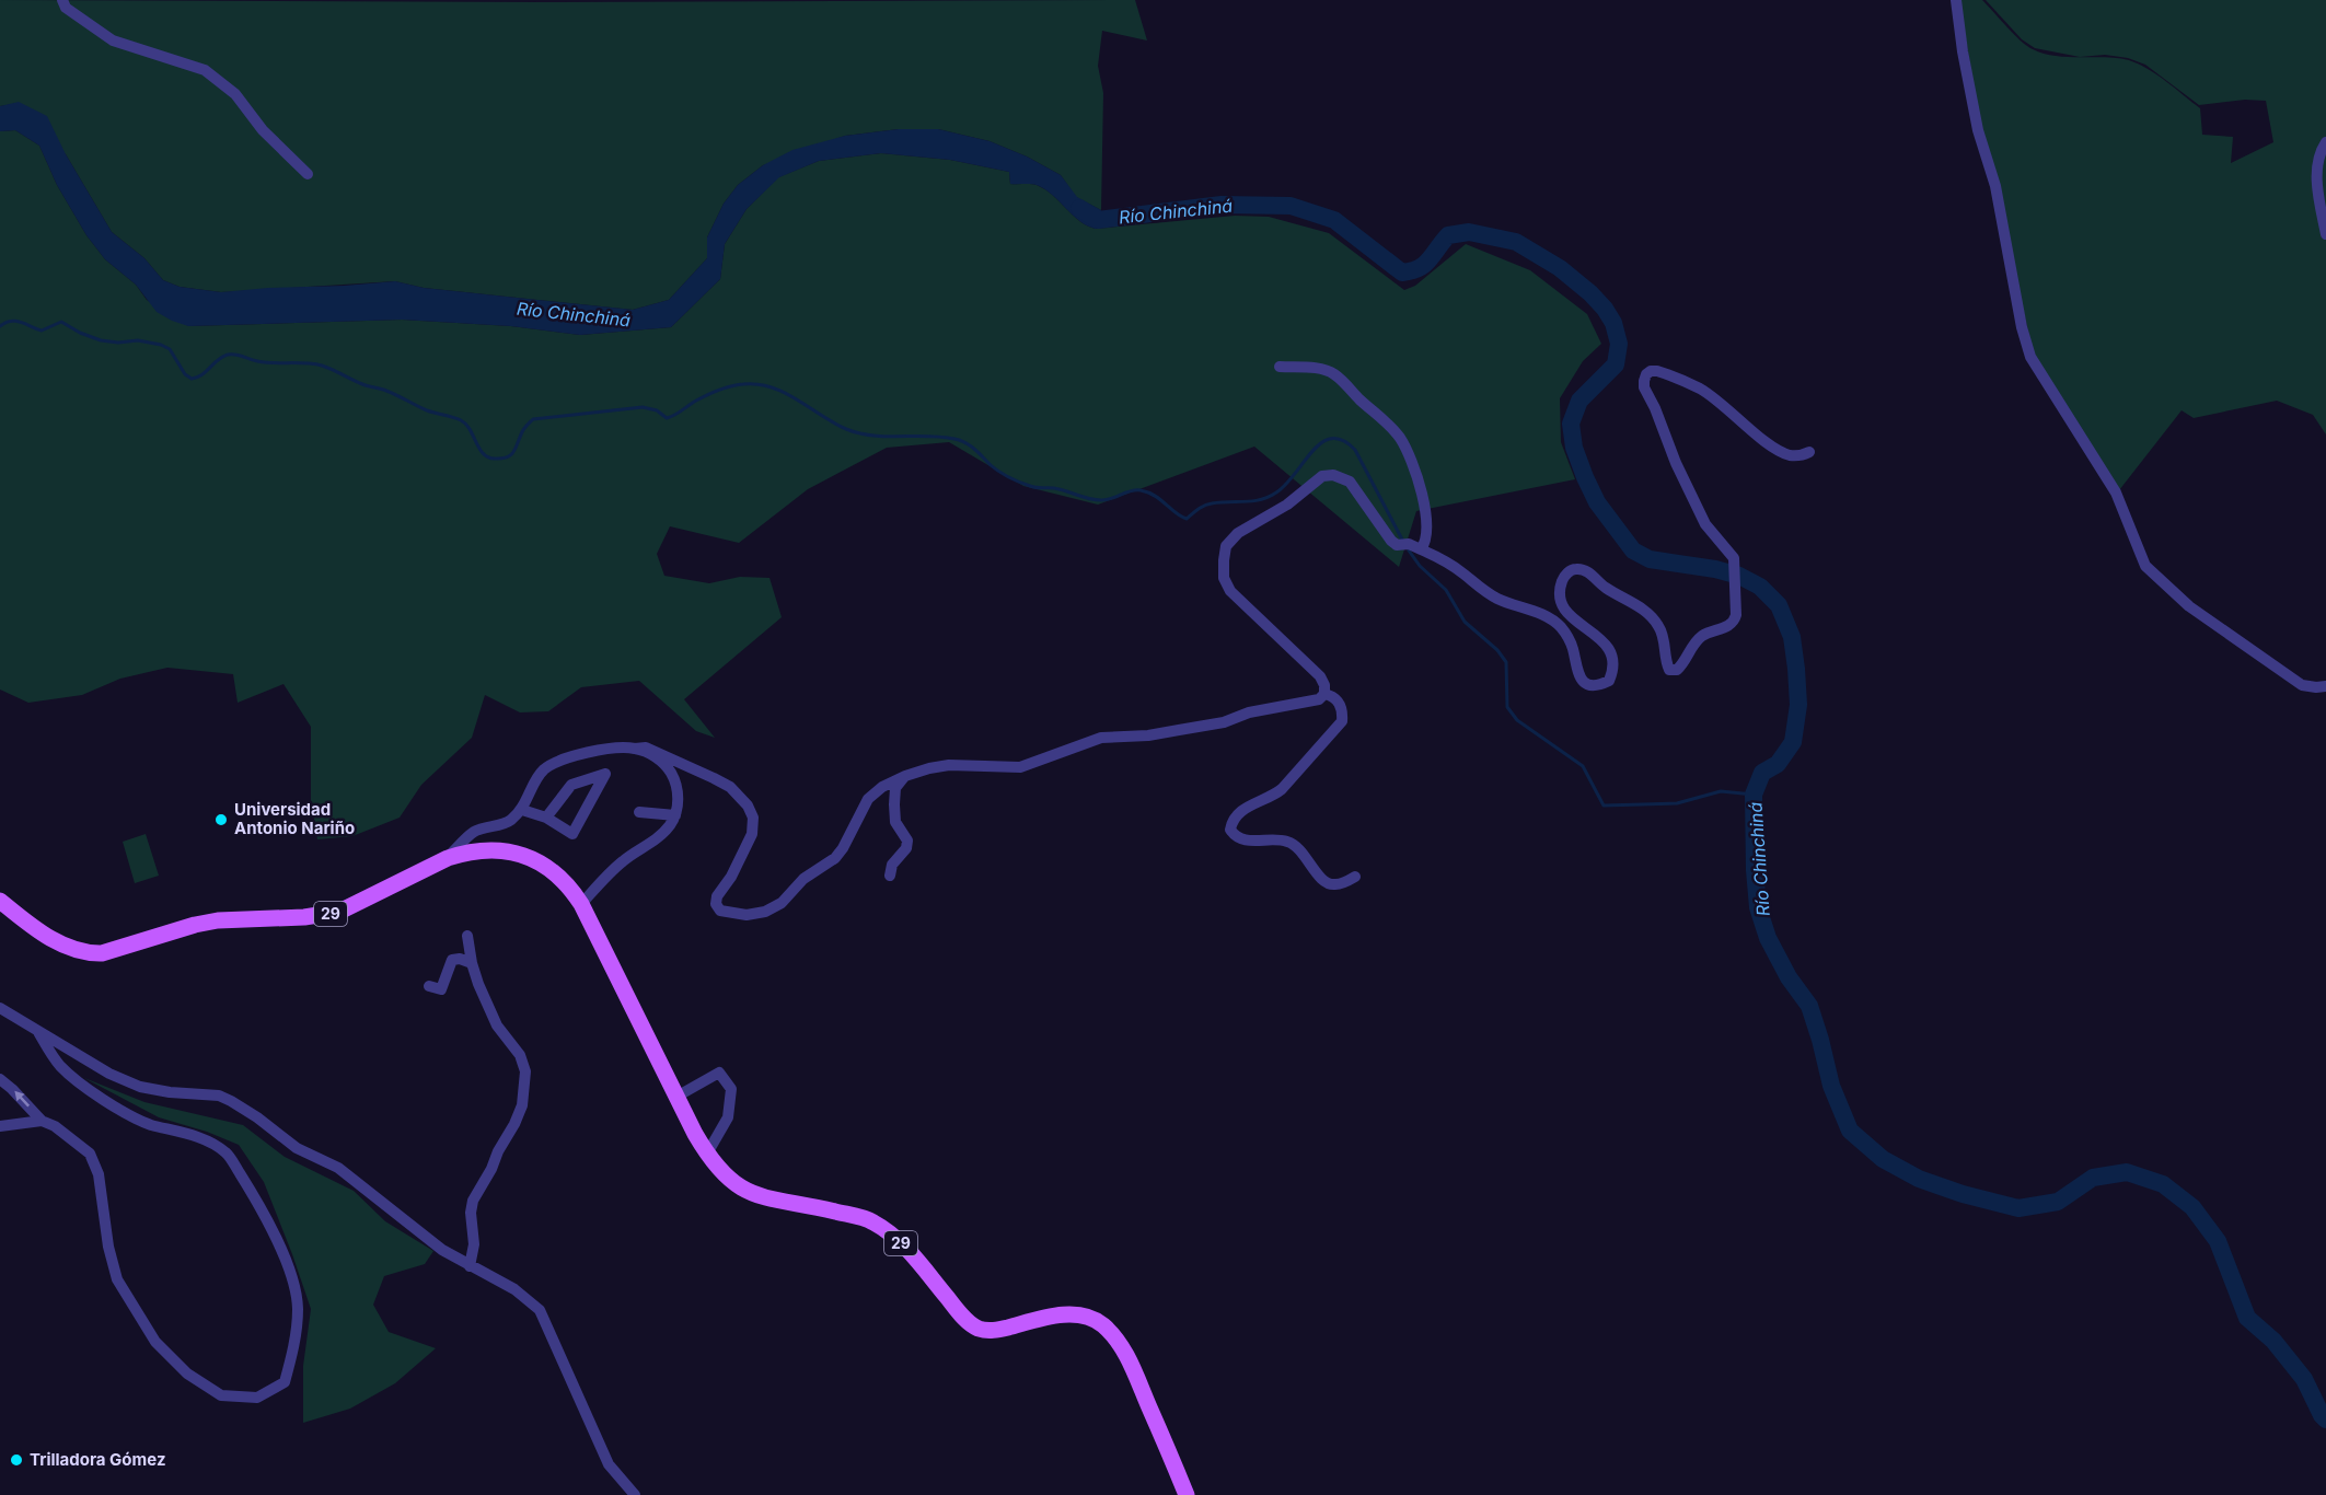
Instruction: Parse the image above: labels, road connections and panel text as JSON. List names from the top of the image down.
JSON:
{
  "streets": {
    "main road": ["29"]
  },
  "water": ["Río Chinchiná"],
  "places": ["Universidad Antonio Nariño", "Trilladora Gómez"]
}
